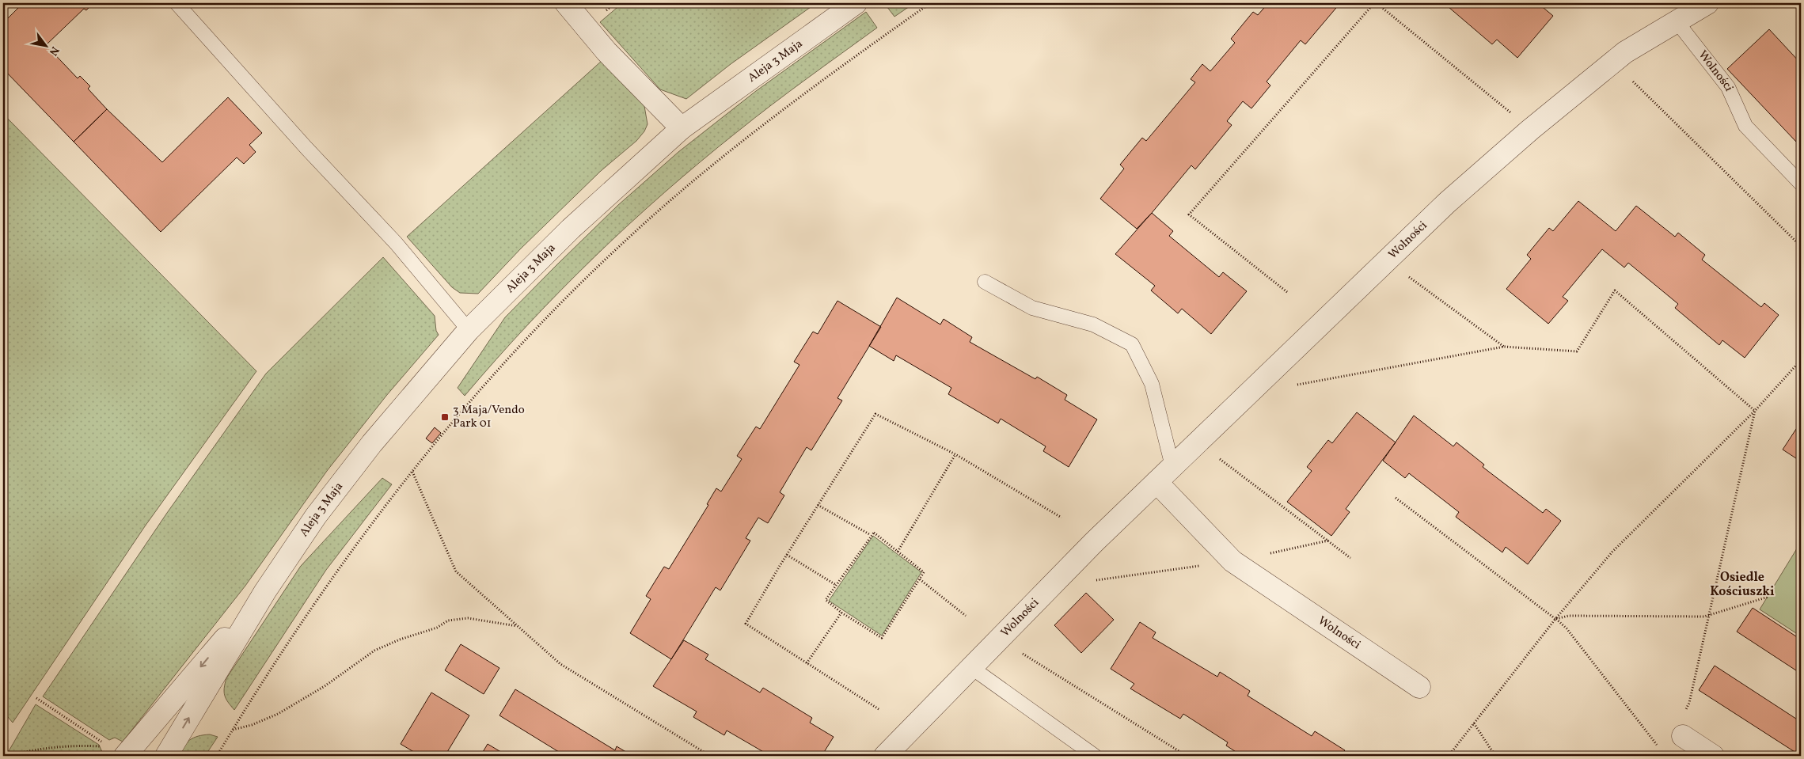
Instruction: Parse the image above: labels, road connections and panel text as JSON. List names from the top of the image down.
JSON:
{
  "streets": {
    "street": ["Aleja 3 Maja", "Wolności"]
  },
  "districts": ["Osiedle Kościuszki"],
  "places": {
    "transit": ["3 Maja/Vendo Park 01"]
  },
  "north": "bottom right"
}
